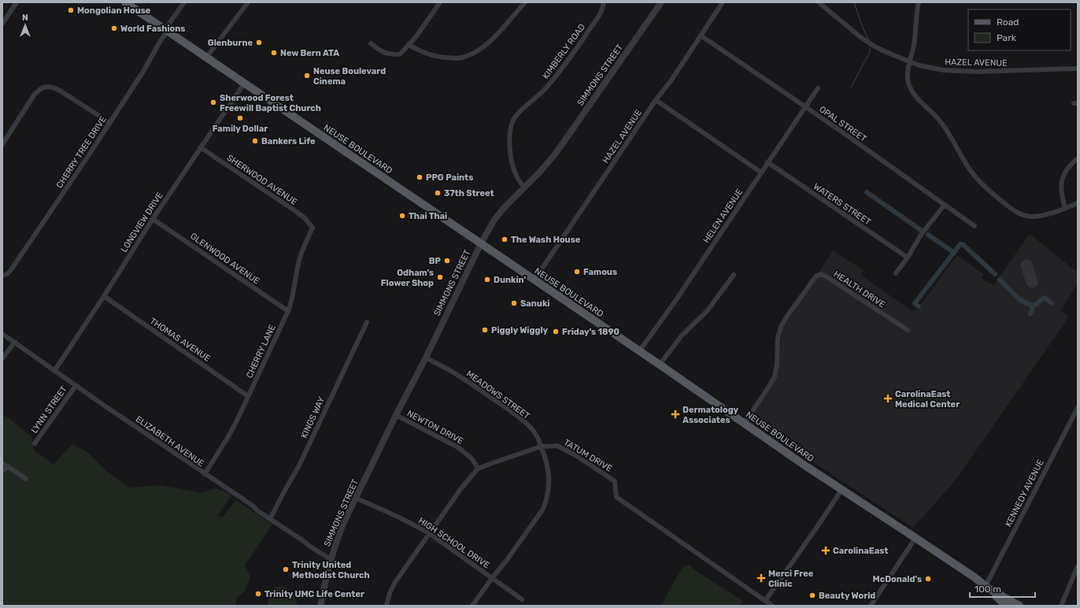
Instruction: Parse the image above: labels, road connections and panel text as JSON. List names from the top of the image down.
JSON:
{
  "streets": {
    "main road": ["NEUSE BOULEVARD"],
    "street": [
      "KIMBERLY ROAD",
      "HAZEL AVENUE",
      "SIMMONS STREET",
      "OPAL STREET",
      "CHERRY TREE DRIVE",
      "SHERWOOD AVENUE",
      "WATERS STREET",
      "HELEN AVENUE",
      "LONGVIEW DRIVE",
      "GLENWOOD AVENUE",
      "HEALTH DRIVE",
      "THOMAS AVENUE",
      "CHERRY LANE",
      "MEADOWS STREET",
      "LYNN STREET",
      "KINGS WAY",
      "NEWTON DRIVE",
      "ELIZABETH AVENUE",
      "TATUM DRIVE",
      "KENNEDY AVENUE",
      "HIGH SCHOOL DRIVE"
    ]
  },
  "crossings": [
    ["KIMBERLY ROAD", "SIMMONS STREET"],
    ["HAZEL AVENUE", "OPAL STREET"],
    ["HAZEL AVENUE", "NEUSE BOULEVARD"],
    ["SIMMONS STREET", "NEUSE BOULEVARD"],
    ["SIMMONS STREET", "MEADOWS STREET"],
    ["SIMMONS STREET", "NEWTON DRIVE"],
    ["SIMMONS STREET", "ELIZABETH AVENUE"],
    ["SIMMONS STREET", "HIGH SCHOOL DRIVE"],
    ["OPAL STREET", "HELEN AVENUE"],
    ["NEUSE BOULEVARD", "CHERRY TREE DRIVE"],
    ["NEUSE BOULEVARD", "HELEN AVENUE"],
    ["NEUSE BOULEVARD", "LONGVIEW DRIVE"],
    ["NEUSE BOULEVARD", "HEALTH DRIVE"],
    ["NEUSE BOULEVARD", "KENNEDY AVENUE"],
    ["SHERWOOD AVENUE", "LONGVIEW DRIVE"],
    ["SHERWOOD AVENUE", "CHERRY LANE"],
    ["WATERS STREET", "HELEN AVENUE"],
    ["LONGVIEW DRIVE", "GLENWOOD AVENUE"],
    ["LONGVIEW DRIVE", "THOMAS AVENUE"],
    ["LONGVIEW DRIVE", "ELIZABETH AVENUE"],
    ["GLENWOOD AVENUE", "CHERRY LANE"],
    ["THOMAS AVENUE", "CHERRY LANE"],
    ["CHERRY LANE", "ELIZABETH AVENUE"],
    ["MEADOWS STREET", "TATUM DRIVE"],
    ["MEADOWS STREET", "HIGH SCHOOL DRIVE"],
    ["LYNN STREET", "ELIZABETH AVENUE"],
    ["KINGS WAY", "ELIZABETH AVENUE"],
    ["NEWTON DRIVE", "TATUM DRIVE"],
    ["TATUM DRIVE", "HIGH SCHOOL DRIVE"]
  ],
  "places": {
    "other": [
      "Mongolian House",
      "World Fashions",
      "Glenburne",
      "New Bern ATA",
      "Neuse Boulevard Cinema",
      "Sherwood Forest Freewill Baptist Church",
      "Family Dollar",
      "Bankers Life",
      "PPG Paints",
      "37th Street",
      "Thai Thai",
      "The Wash House",
      "BP",
      "Famous",
      "Odham's Flower Shop",
      "Dunkin'",
      "Sanuki",
      "Piggly Wiggly",
      "Friday's 1890",
      "Trinity United Methodist Church",
      "McDonald's",
      "Trinity UMC Life Center",
      "Beauty World"
    ],
    "health": [
      "CarolinaEast Medical Center",
      "Dermatology Associates",
      "CarolinaEast",
      "Merci Free Clinic"
    ]
  },
  "legend": ["Road", "Park"],
  "scale_bar": "100 m",
  "north": "top"
}
